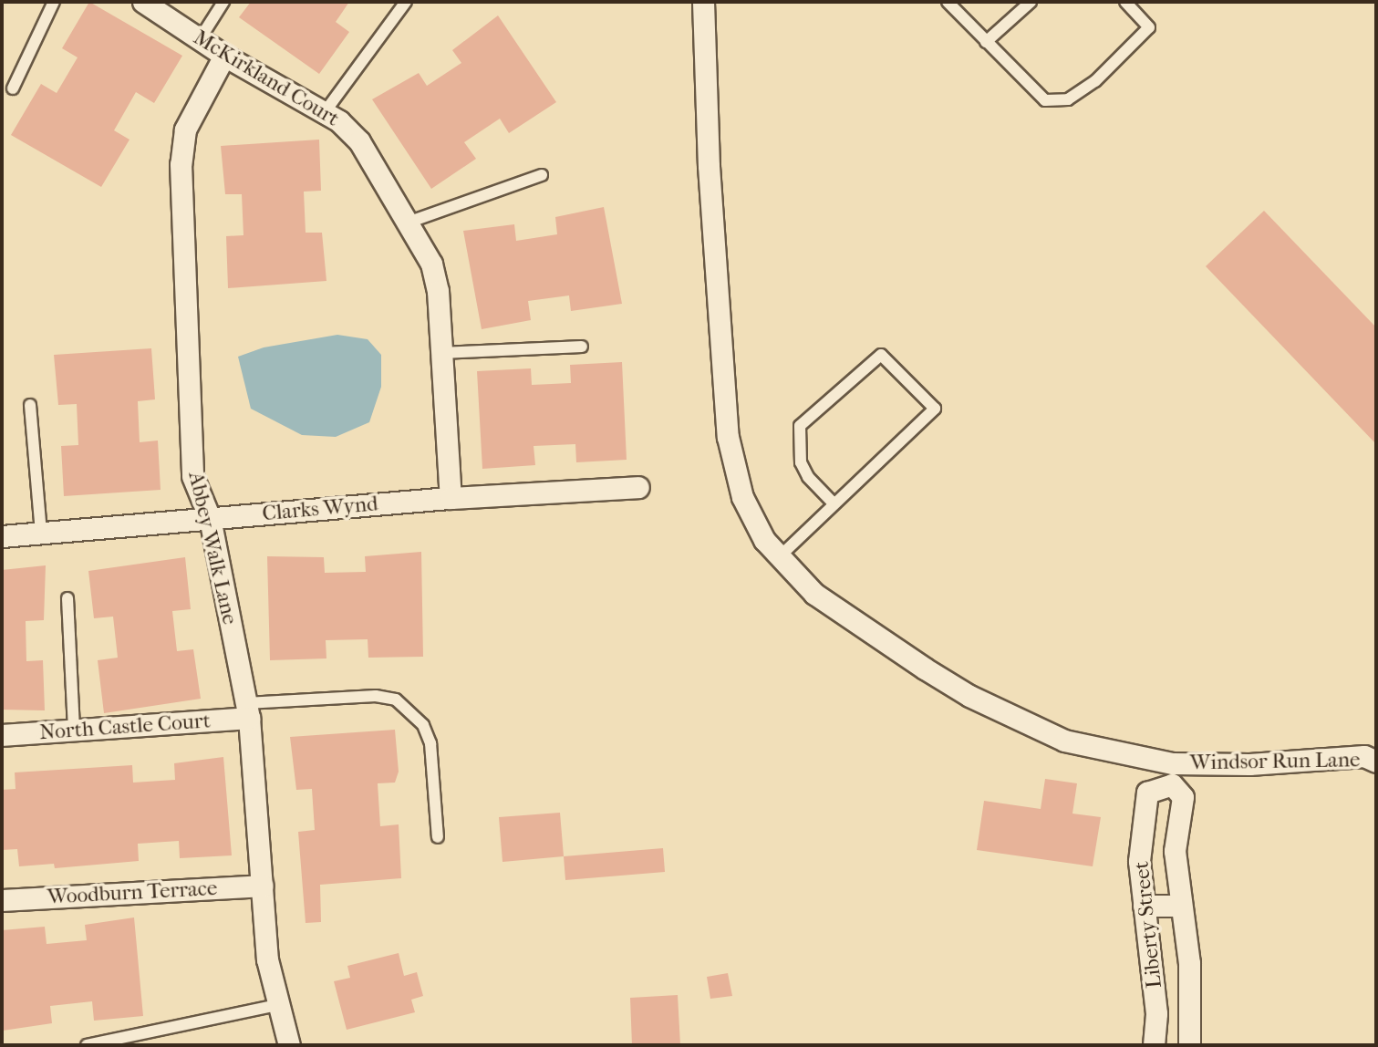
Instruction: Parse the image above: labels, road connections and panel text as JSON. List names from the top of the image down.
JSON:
{
  "streets": {
    "street": [
      "McKirkland Court",
      "Clarks Wynd",
      "Abbey Walk Lane",
      "North Castle Court",
      "Windsor Run Lane",
      "Woodburn Terrace",
      "Liberty Street"
    ]
  },
  "crossings": [
    ["McKirkland Court", "Clarks Wynd"],
    ["McKirkland Court", "Abbey Walk Lane"],
    ["Clarks Wynd", "Abbey Walk Lane"],
    ["Abbey Walk Lane", "North Castle Court"],
    ["Abbey Walk Lane", "Woodburn Terrace"],
    ["Windsor Run Lane", "Liberty Street"]
  ]
}
